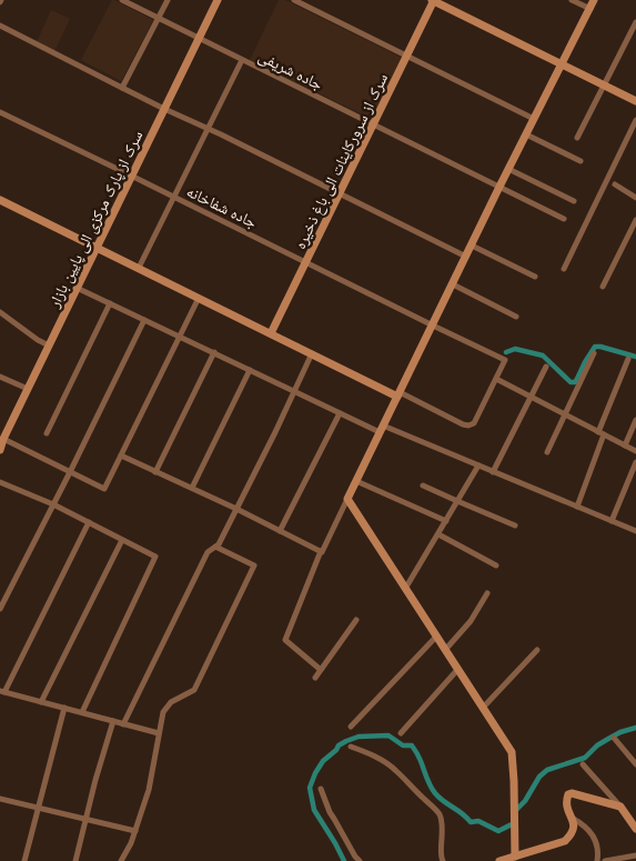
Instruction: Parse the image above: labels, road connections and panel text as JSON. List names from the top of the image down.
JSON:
{
  "streets": {
    "street": [
      "جاده شریفی",
      "سرک از سرورکاینات الی باغ ذخیره",
      "جاده شفاخانه",
      "سرک از پارک مرکزی الی پایین بازار"
    ]
  },
  "crossings": [
    ["جاده شریفی", "سرک از سرورکاینات الی باغ ذخیره"],
    ["جاده شریفی", "سرک از پارک مرکزی الی پایین بازار"],
    ["سرک از سرورکاینات الی باغ ذخیره", "جاده شفاخانه"],
    ["جاده شفاخانه", "سرک از پارک مرکزی الی پایین بازار"]
  ]
}
